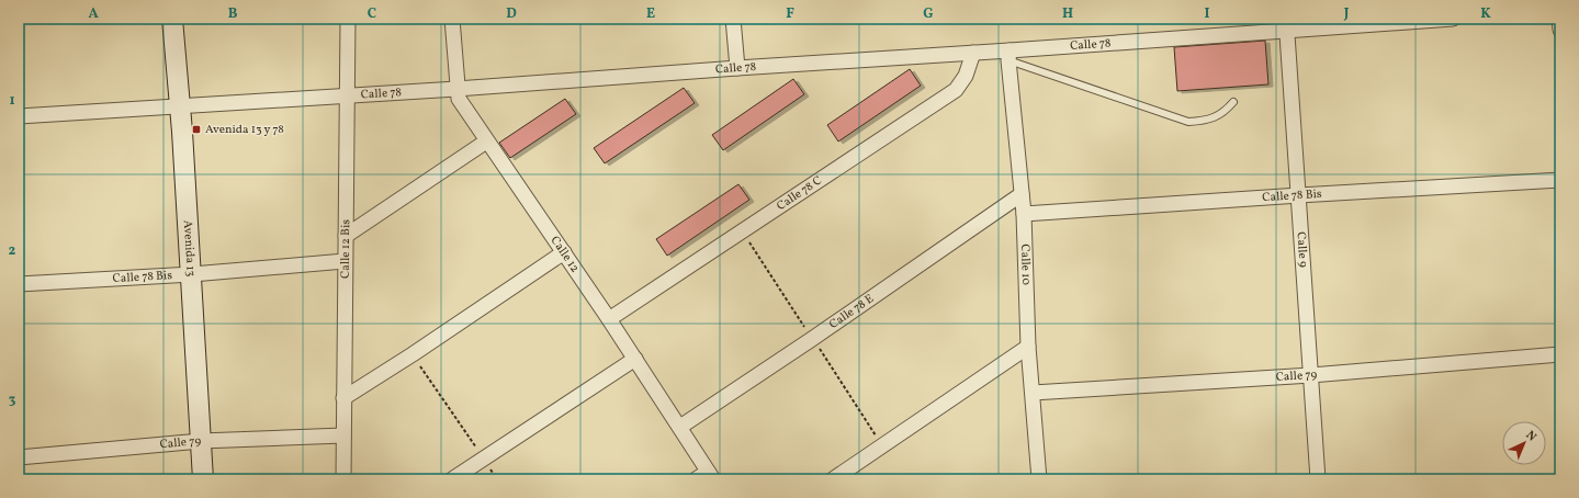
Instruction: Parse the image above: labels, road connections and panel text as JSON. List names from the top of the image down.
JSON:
{
  "streets": {
    "street": [
      "Calle 78",
      "Calle 78 C",
      "Calle 78 Bis",
      "Avenida 13",
      "Calle 12 Bis",
      "Calle 9",
      "Calle 12",
      "Calle 10",
      "Calle 78 E",
      "Calle 79"
    ]
  },
  "crossings": [
    ["Calle 78", "Calle 78 C"],
    ["Calle 78", "Avenida 13"],
    ["Calle 78", "Calle 12 Bis"],
    ["Calle 78", "Calle 9"],
    ["Calle 78", "Calle 12"],
    ["Calle 78", "Calle 10"],
    ["Calle 78 C", "Calle 12"],
    ["Calle 78 Bis", "Avenida 13"],
    ["Calle 78 Bis", "Calle 12 Bis"],
    ["Calle 78 Bis", "Calle 9"],
    ["Calle 78 Bis", "Calle 10"],
    ["Avenida 13", "Calle 79"],
    ["Calle 12 Bis", "Calle 79"],
    ["Calle 9", "Calle 79"],
    ["Calle 12", "Calle 78 E"],
    ["Calle 10", "Calle 78 E"],
    ["Calle 10", "Calle 79"]
  ],
  "places": {
    "transit": ["Avenida 13 y 78"]
  },
  "north": "top right",
  "grid": {
    "columns": [
      "A",
      "B",
      "C",
      "D",
      "E",
      "F",
      "G",
      "H",
      "I",
      "J",
      "K"
    ],
    "rows": ["1", "2", "3"]
  }
}
